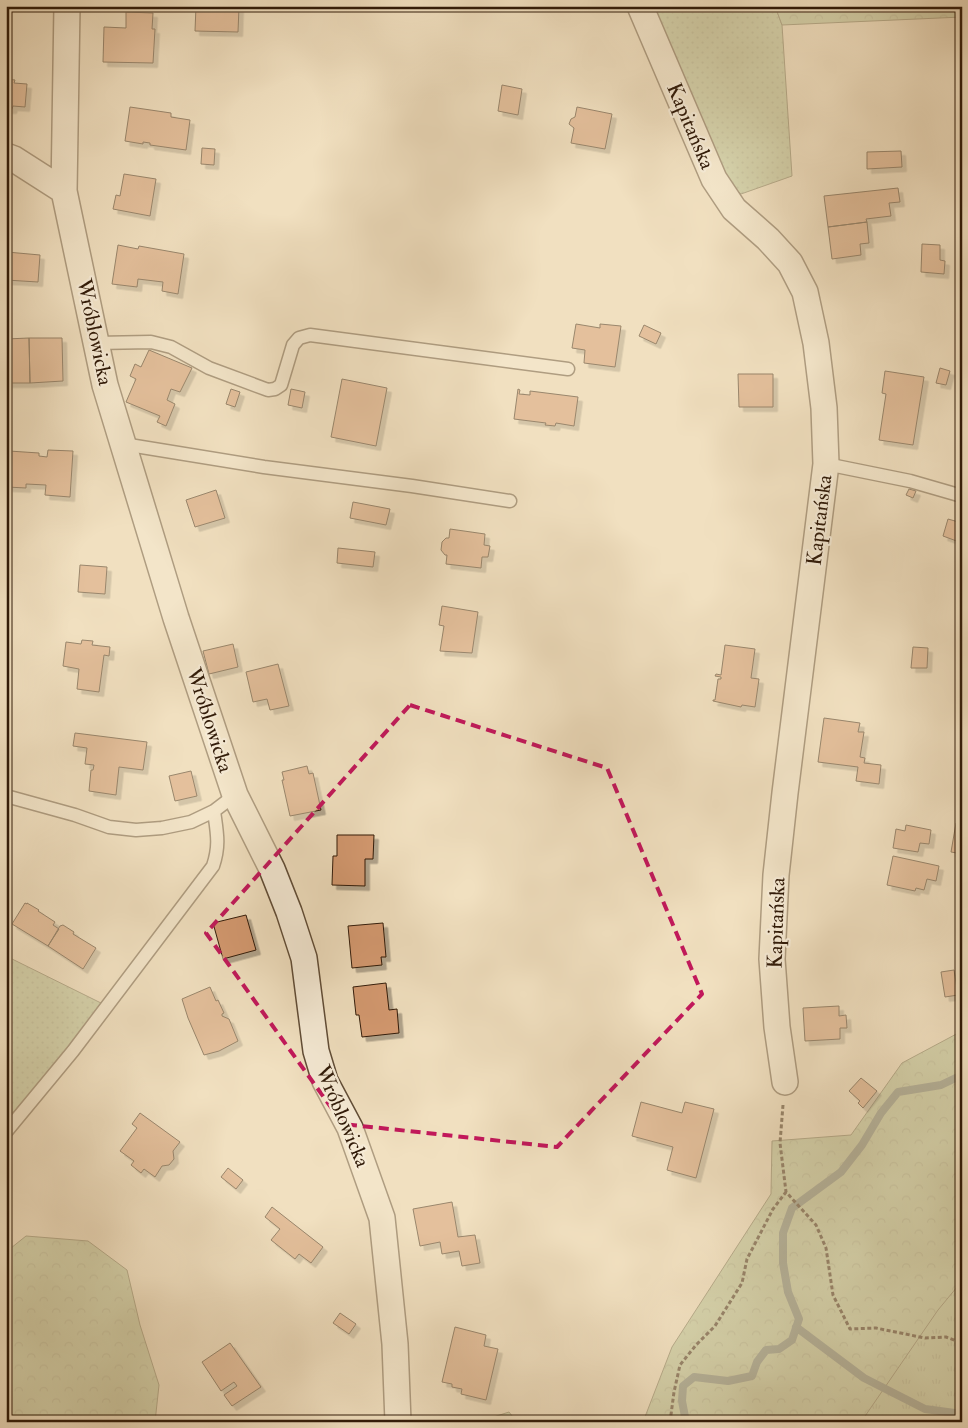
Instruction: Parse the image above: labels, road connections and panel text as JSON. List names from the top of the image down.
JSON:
{
  "streets": {
    "street": ["Kapitańska", "Wróblowicka"]
  }
}
